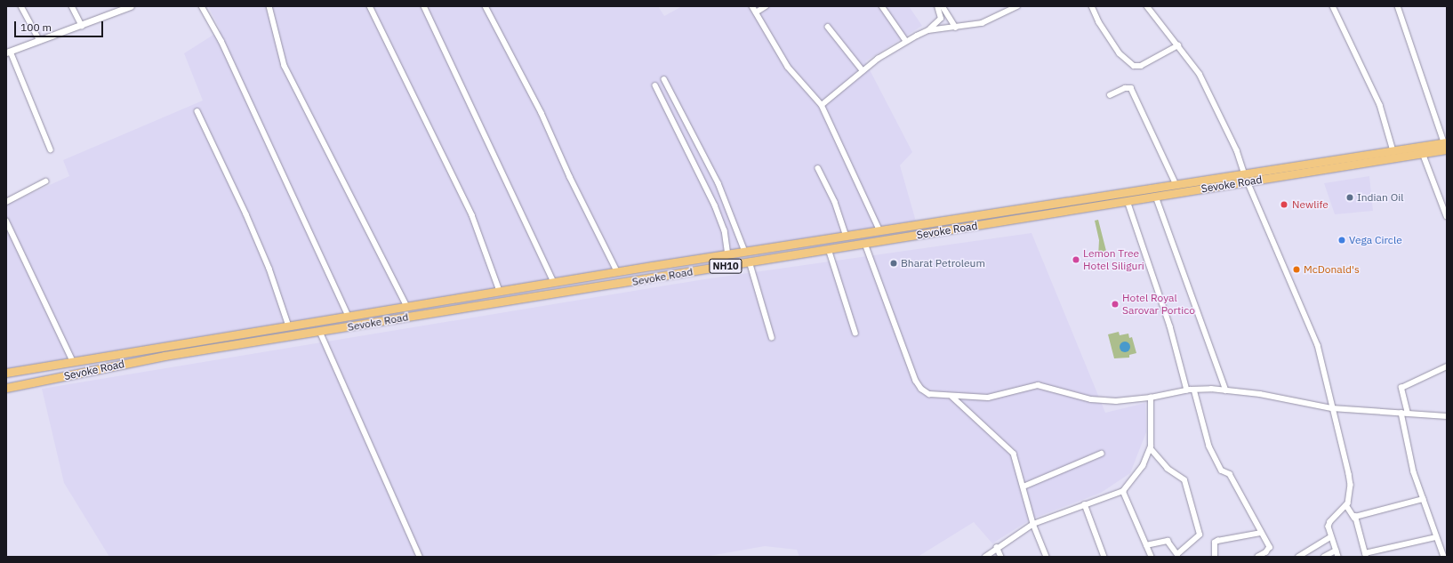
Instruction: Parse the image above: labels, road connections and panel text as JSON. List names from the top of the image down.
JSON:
{
  "streets": {
    "highway": ["Sevoke Road", "NH10"]
  },
  "places": [
    "Indian Oil",
    "Newlife",
    "Vega Circle",
    "Lemon Tree Hotel Siliguri",
    "Bharat Petroleum",
    "McDonald's",
    "Hotel Royal Sarovar Portico"
  ],
  "scale_bar": "100 m"
}
